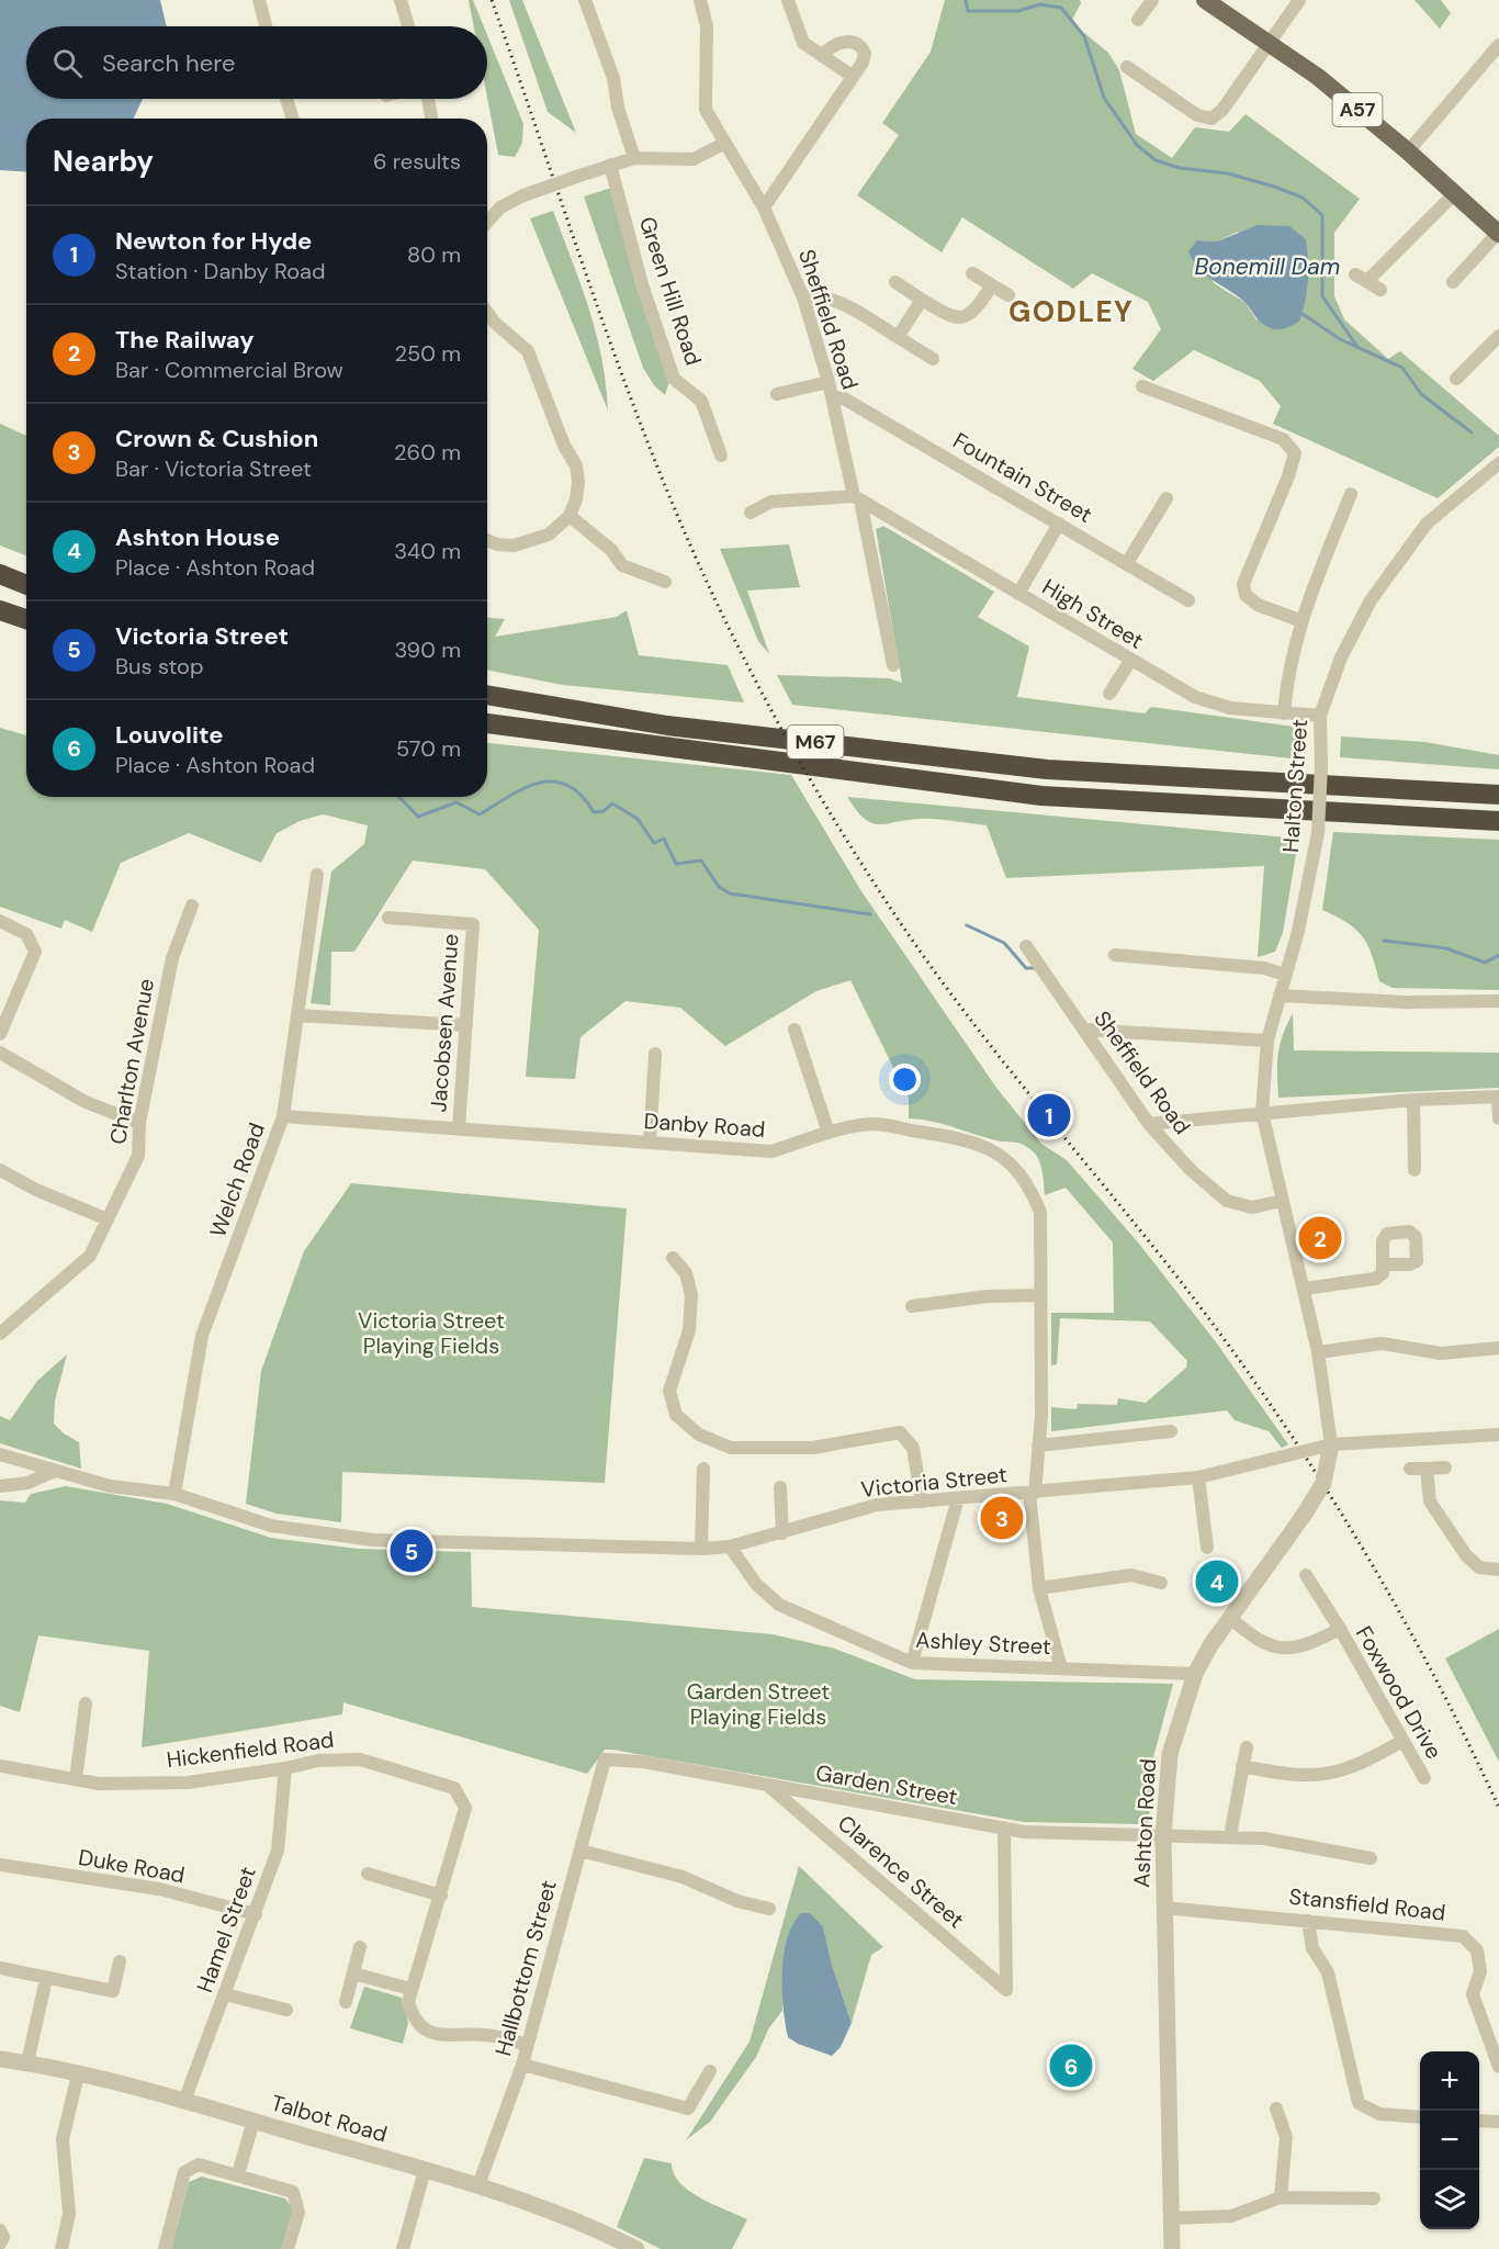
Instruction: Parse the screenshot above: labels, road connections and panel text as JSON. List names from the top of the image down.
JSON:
{
  "streets": {
    "highway": ["M67"],
    "main road": ["A57"],
    "street": [
      "Green Hill Road",
      "Sheffield Road",
      "Fountain Street",
      "High Street",
      "Halton Street",
      "Jacobsen Avenue",
      "Charlton Avenue",
      "Danby Road",
      "Welch Road",
      "Victoria Street",
      "Ashley Street",
      "Foxwood Drive",
      "Hickenfield Road",
      "Garden Street",
      "Ashton Road",
      "Duke Road",
      "Clarence Street",
      "Stansfield Road",
      "Hamel Street",
      "Hallbottom Street",
      "Talbot Road"
    ]
  },
  "crossings": [
    ["Sheffield Road", "Fountain Street"],
    ["Sheffield Road", "High Street"],
    ["Sheffield Road", "Halton Street"],
    ["High Street", "Halton Street"],
    ["Halton Street", "Victoria Street"],
    ["Halton Street", "Ashton Road"],
    ["Jacobsen Avenue", "Danby Road"],
    ["Danby Road", "Welch Road"],
    ["Danby Road", "Victoria Street"],
    ["Danby Road", "Ashley Street"],
    ["Welch Road", "Victoria Street"],
    ["Victoria Street", "Ashley Street"],
    ["Victoria Street", "Ashton Road"],
    ["Ashley Street", "Ashton Road"],
    ["Foxwood Drive", "Ashton Road"],
    ["Hickenfield Road", "Hamel Street"],
    ["Hickenfield Road", "Hallbottom Street"],
    ["Garden Street", "Ashton Road"],
    ["Garden Street", "Clarence Street"],
    ["Garden Street", "Hallbottom Street"],
    ["Ashton Road", "Stansfield Road"],
    ["Duke Road", "Hamel Street"],
    ["Hamel Street", "Talbot Road"],
    ["Hallbottom Street", "Talbot Road"]
  ],
  "districts": ["GODLEY"],
  "water": ["Bonemill Dam"],
  "parks": ["Victoria Street Playing Fields", "Garden Street Playing Fields"],
  "page": {
    "search": "Search here",
    "heading": ["Nearby", "6 results"],
    "list": [
      {
        "mark": "1",
        "name": "Newton for Hyde",
        "note": "Station · Danby Road",
        "value": "80 m"
      },
      {
        "mark": "2",
        "name": "The Railway",
        "note": "Bar · Commercial Brow",
        "value": "250 m"
      },
      {
        "mark": "3",
        "name": "Crown & Cushion",
        "note": "Bar · Victoria Street",
        "value": "260 m"
      },
      {
        "mark": "4",
        "name": "Ashton House",
        "note": "Place · Ashton Road",
        "value": "340 m"
      },
      {
        "mark": "5",
        "name": "Victoria Street",
        "note": "Bus stop",
        "value": "390 m"
      },
      {
        "mark": "6",
        "name": "Louvolite",
        "note": "Place · Ashton Road",
        "value": "570 m"
      }
    ],
    "pins": [
      "1",
      "2",
      "3",
      "5",
      "4",
      "6"
    ],
    "map_buttons": ["+", "−"]
  }
}
